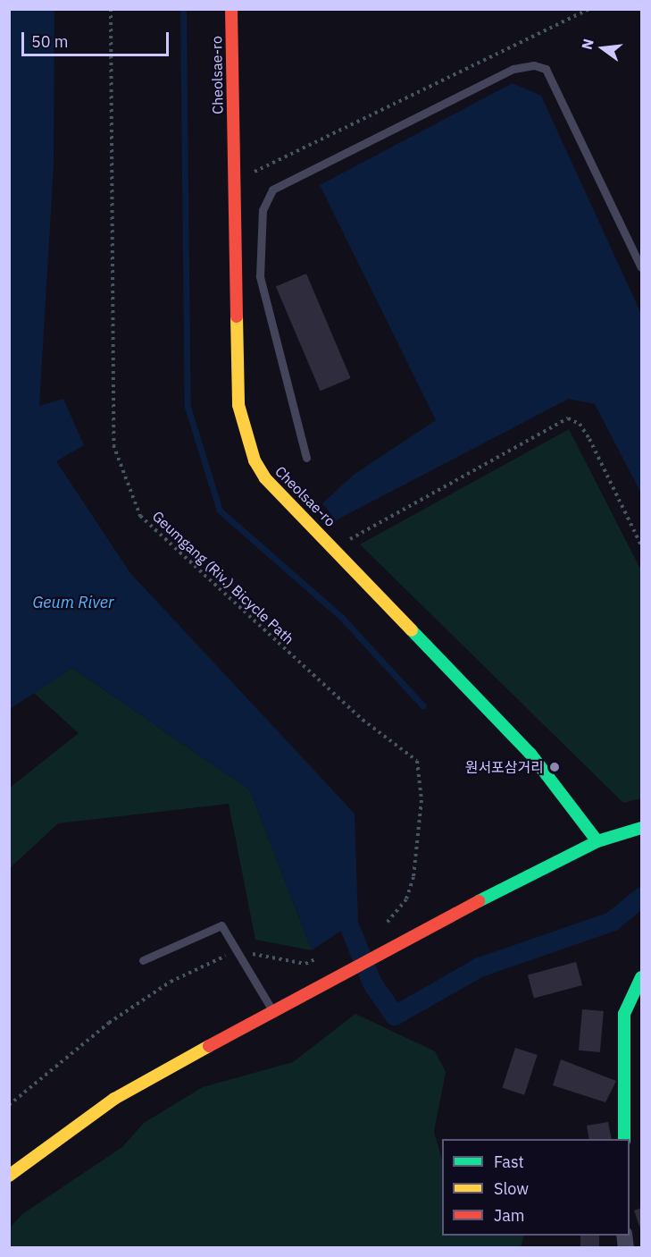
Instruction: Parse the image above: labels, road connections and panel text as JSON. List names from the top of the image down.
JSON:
{
  "streets": {
    "street": ["Cheolsae-ro"],
    "path": ["Geumgang (Riv.) Bicycle Path"]
  },
  "water": ["Geum River"],
  "places": ["원서포삼거리"],
  "legend": ["Fast", "Slow", "Jam"],
  "scale_bar": "50 m",
  "north": "left"
}
